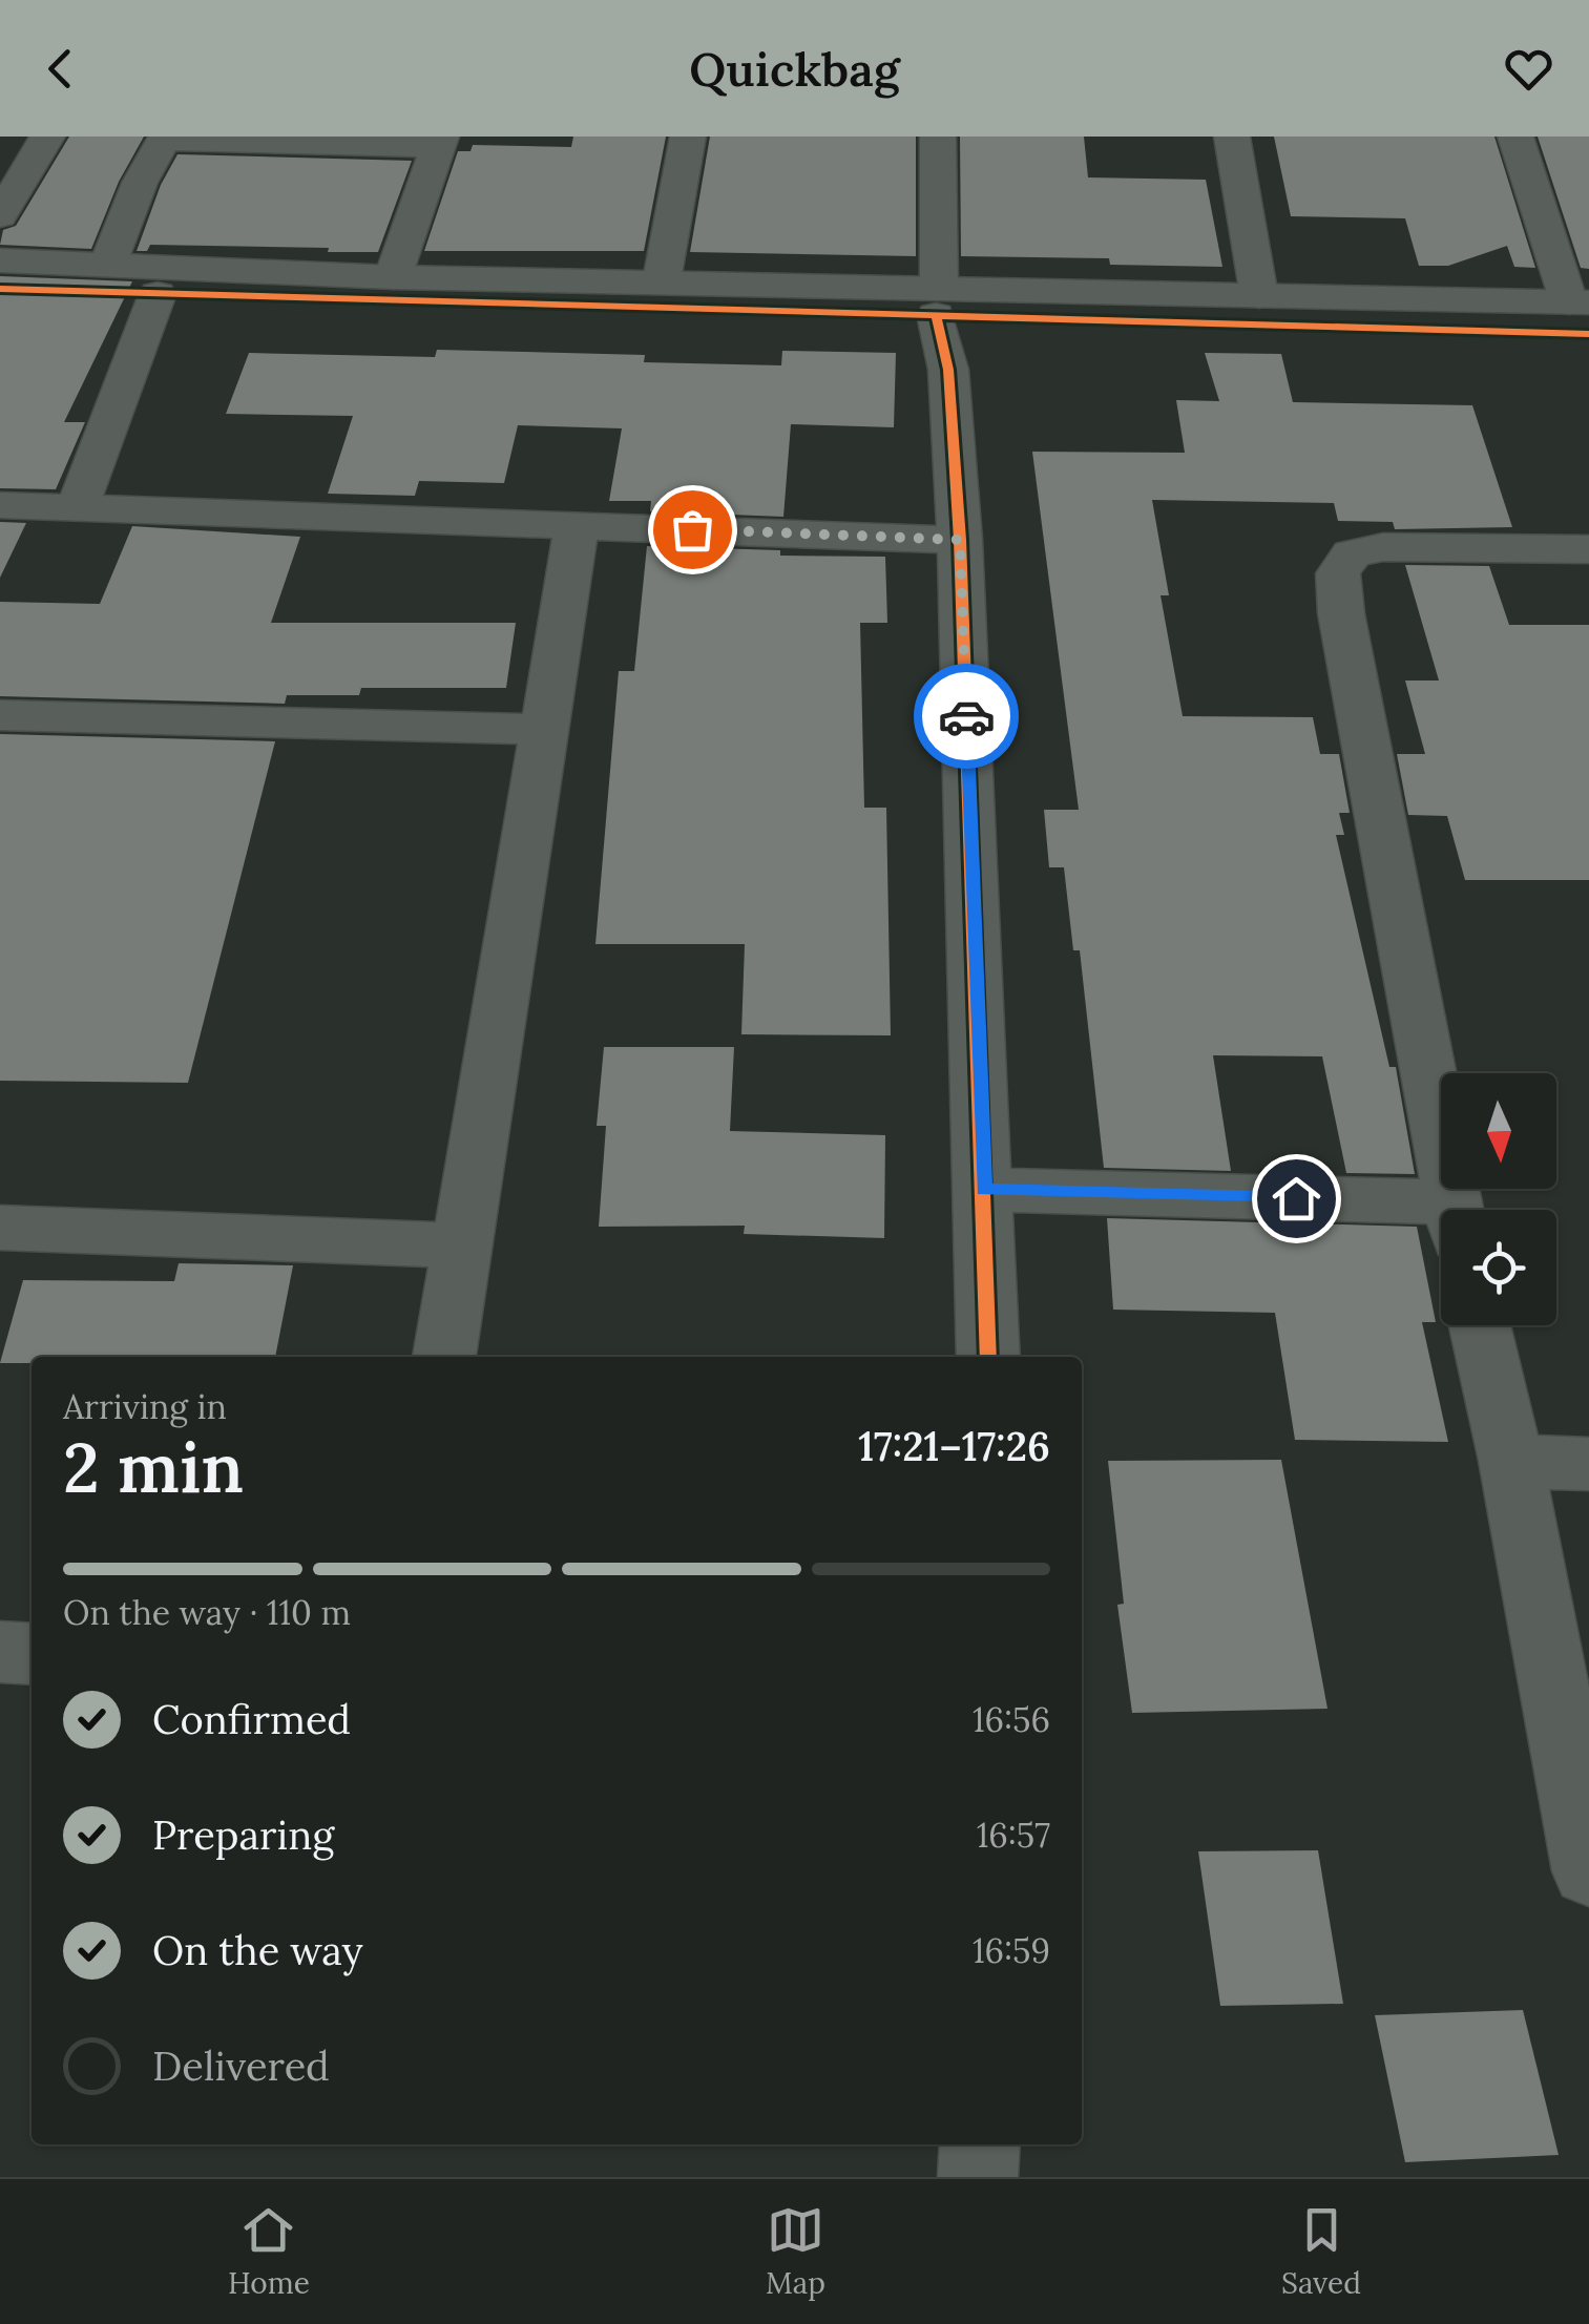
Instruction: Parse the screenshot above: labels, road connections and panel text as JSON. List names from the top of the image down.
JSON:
{
  "north": "bottom",
  "page": {
    "header": "Quickbag",
    "heading": ["2 min", "Arriving in", "17:21–17:26"],
    "bar": "On the way · 110 m",
    "list": [
      ["Confirmed", "16:56"],
      ["Preparing", "16:57"],
      ["On the way", "16:59"],
      "Delivered"
    ],
    "tabs": ["Home", "Map", "Saved"]
  }
}
